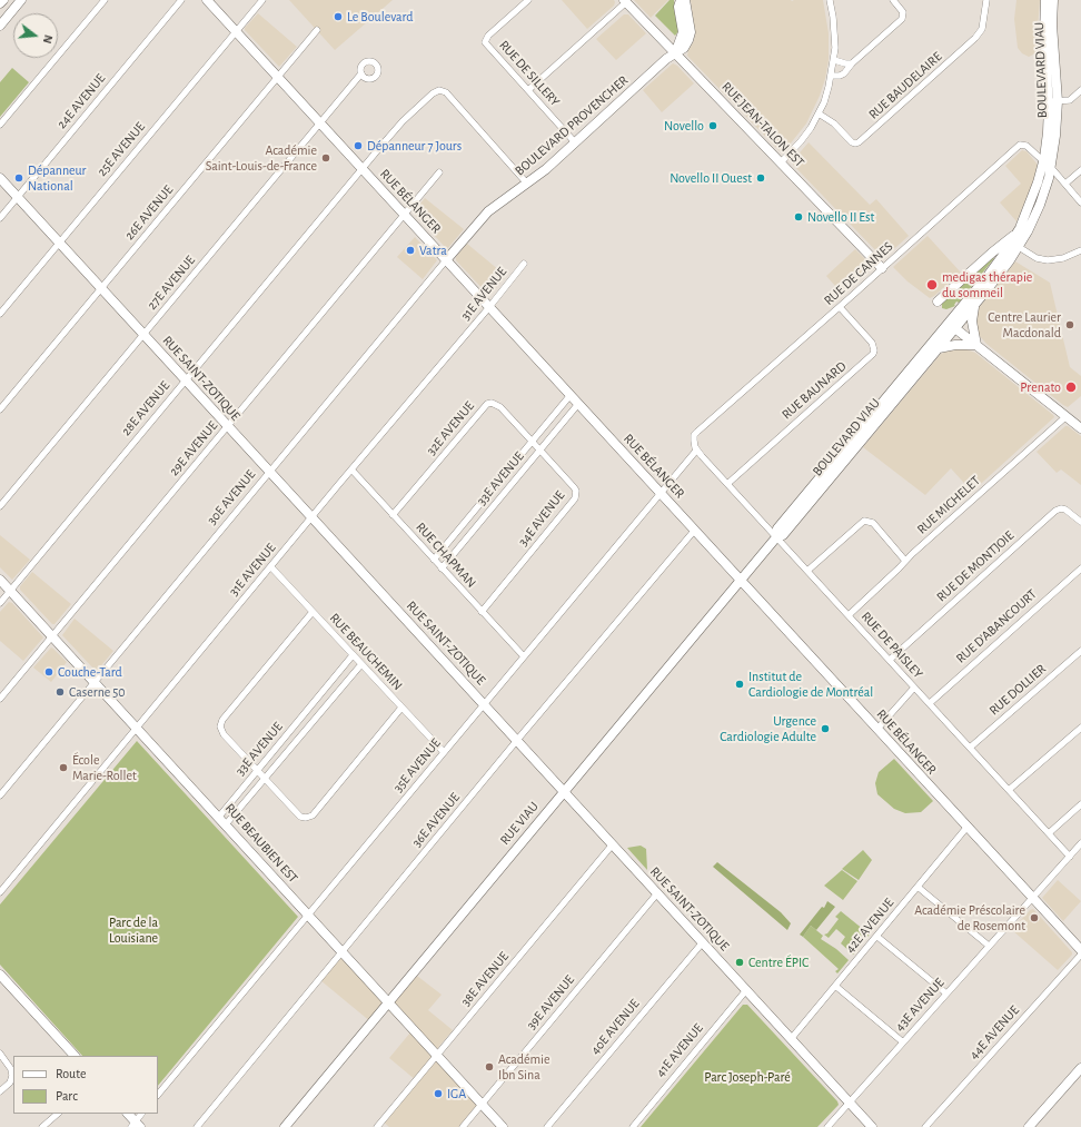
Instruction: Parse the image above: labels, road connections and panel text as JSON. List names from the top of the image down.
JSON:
{
  "streets": {
    "street": [
      "BOULEVARD VIAU",
      "RUE DE SILLERY",
      "RUE BAUDELAIRE",
      "24E AVENUE",
      "RUE JEAN-TALON EST",
      "BOULEVARD PROVENCHER",
      "25E AVENUE",
      "RUE BÉLANGER",
      "26E AVENUE",
      "RUE DE CANNES",
      "27E AVENUE",
      "31E AVENUE",
      "RUE SAINT-ZOTIQUE",
      "RUE BAUNARD",
      "28E AVENUE",
      "32E AVENUE",
      "29E AVENUE",
      "33E AVENUE",
      "30E AVENUE",
      "RUE MICHELET",
      "34E AVENUE",
      "RUE CHAPMAN",
      "RUE DE MONTJOIE",
      "RUE D'ABANCOURT",
      "RUE DE PAISLEY",
      "RUE BEAUCHEMIN",
      "RUE DOLLIER",
      "35E AVENUE",
      "36E AVENUE",
      "RUE VIAU",
      "RUE BEAUBIEN EST",
      "42E AVENUE",
      "38E AVENUE",
      "39E AVENUE",
      "43E AVENUE",
      "40E AVENUE",
      "44E AVENUE",
      "41E AVENUE"
    ]
  },
  "crossings": [
    ["BOULEVARD VIAU", "RUE DE CANNES"],
    ["BOULEVARD VIAU", "RUE DE PAISLEY"],
    ["BOULEVARD VIAU", "RUE VIAU"],
    ["RUE DE SILLERY", "BOULEVARD PROVENCHER"],
    ["24E AVENUE", "RUE SAINT-ZOTIQUE"],
    ["RUE JEAN-TALON EST", "BOULEVARD PROVENCHER"],
    ["RUE JEAN-TALON EST", "RUE DE CANNES"],
    ["BOULEVARD PROVENCHER", "28E AVENUE"],
    ["BOULEVARD PROVENCHER", "30E AVENUE"],
    ["25E AVENUE", "RUE BÉLANGER"],
    ["25E AVENUE", "RUE SAINT-ZOTIQUE"],
    ["RUE BÉLANGER", "26E AVENUE"],
    ["RUE BÉLANGER", "27E AVENUE"],
    ["RUE BÉLANGER", "31E AVENUE"],
    ["RUE BÉLANGER", "28E AVENUE"],
    ["RUE BÉLANGER", "29E AVENUE"],
    ["RUE BÉLANGER", "33E AVENUE"],
    ["RUE BÉLANGER", "30E AVENUE"],
    ["RUE BÉLANGER", "35E AVENUE"],
    ["RUE BÉLANGER", "36E AVENUE"],
    ["RUE BÉLANGER", "RUE VIAU"],
    ["RUE BÉLANGER", "42E AVENUE"],
    ["RUE BÉLANGER", "43E AVENUE"],
    ["26E AVENUE", "RUE SAINT-ZOTIQUE"],
    ["RUE DE CANNES", "RUE BAUNARD"],
    ["RUE DE CANNES", "RUE DE PAISLEY"],
    ["RUE DE CANNES", "35E AVENUE"],
    ["27E AVENUE", "RUE SAINT-ZOTIQUE"],
    ["31E AVENUE", "RUE SAINT-ZOTIQUE"],
    ["31E AVENUE", "RUE CHAPMAN"],
    ["31E AVENUE", "RUE BEAUCHEMIN"],
    ["31E AVENUE", "RUE BEAUBIEN EST"],
    ["RUE SAINT-ZOTIQUE", "28E AVENUE"],
    ["RUE SAINT-ZOTIQUE", "29E AVENUE"],
    ["RUE SAINT-ZOTIQUE", "30E AVENUE"],
    ["RUE SAINT-ZOTIQUE", "35E AVENUE"],
    ["RUE SAINT-ZOTIQUE", "36E AVENUE"],
    ["RUE SAINT-ZOTIQUE", "RUE VIAU"],
    ["RUE SAINT-ZOTIQUE", "42E AVENUE"],
    ["RUE SAINT-ZOTIQUE", "38E AVENUE"],
    ["RUE SAINT-ZOTIQUE", "39E AVENUE"],
    ["RUE SAINT-ZOTIQUE", "43E AVENUE"],
    ["RUE SAINT-ZOTIQUE", "40E AVENUE"],
    ["RUE SAINT-ZOTIQUE", "41E AVENUE"],
    ["RUE BAUNARD", "RUE DE PAISLEY"],
    ["28E AVENUE", "RUE BEAUBIEN EST"],
    ["32E AVENUE", "33E AVENUE"],
    ["32E AVENUE", "34E AVENUE"],
    ["32E AVENUE", "RUE CHAPMAN"],
    ["29E AVENUE", "RUE BEAUBIEN EST"],
    ["33E AVENUE", "34E AVENUE"],
    ["33E AVENUE", "RUE CHAPMAN"],
    ["33E AVENUE", "RUE BEAUCHEMIN"],
    ["33E AVENUE", "RUE BEAUBIEN EST"],
    ["30E AVENUE", "RUE BEAUBIEN EST"],
    ["RUE MICHELET", "RUE DE PAISLEY"],
    ["34E AVENUE", "RUE CHAPMAN"],
    ["RUE CHAPMAN", "35E AVENUE"],
    ["RUE DE MONTJOIE", "RUE DE PAISLEY"],
    ["RUE D'ABANCOURT", "RUE DE PAISLEY"],
    ["RUE DE PAISLEY", "RUE DOLLIER"],
    ["RUE DE PAISLEY", "35E AVENUE"],
    ["RUE DE PAISLEY", "RUE VIAU"],
    ["RUE DE PAISLEY", "43E AVENUE"],
    ["RUE BEAUCHEMIN", "35E AVENUE"],
    ["35E AVENUE", "RUE BEAUBIEN EST"],
    ["36E AVENUE", "RUE BEAUBIEN EST"],
    ["RUE VIAU", "RUE BEAUBIEN EST"],
    ["RUE BEAUBIEN EST", "38E AVENUE"],
    ["RUE BEAUBIEN EST", "39E AVENUE"]
  ],
  "parks": ["Parc de la Louisiane", "Parc Joseph-Paré"],
  "places": [
    "Le Boulevard",
    "Novello",
    "Dépanneur 7 Jours",
    "Académie Saint-Louis-de-France",
    "Dépanneur National",
    "Novello II Ouest",
    "Novello II Est",
    "Vatra",
    "medigas thérapie du sommeil",
    "Centre Laurier Macdonald",
    "Prenato",
    "Couche-Tard",
    "Institut de Cardiologie de Montréal",
    "Caserne 50",
    "Urgence Cardiologie Adulte",
    "École Marie-Rollet",
    "Académie Préscolaire de Rosemont",
    "Centre ÉPIC",
    "Académie Ibn Sina",
    "IGA"
  ],
  "legend": ["Route", "Parc"],
  "north": "right"
}
